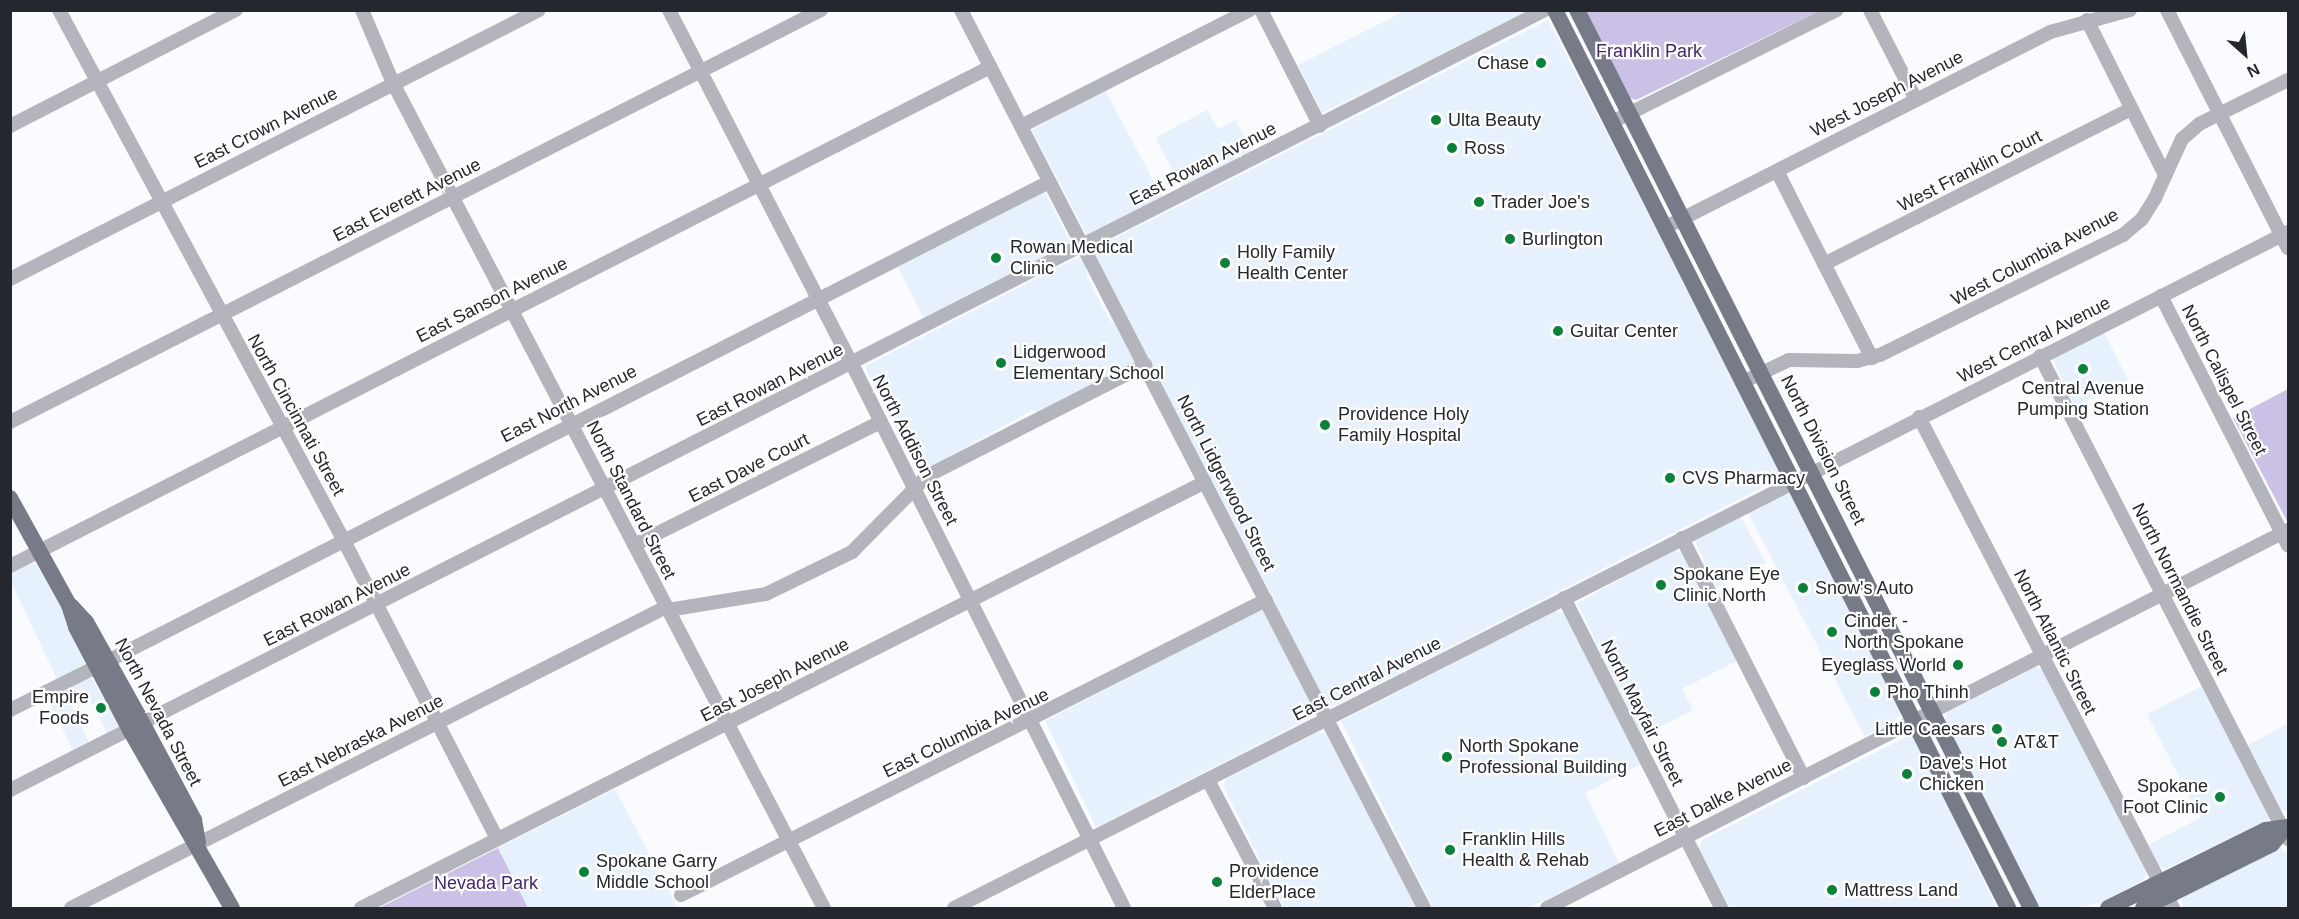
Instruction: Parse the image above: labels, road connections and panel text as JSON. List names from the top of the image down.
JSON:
{
  "streets": {
    "main road": ["North Division Street", "North Nevada Street"],
    "street": [
      "West Joseph Avenue",
      "East Crown Avenue",
      "East Rowan Avenue",
      "West Franklin Court",
      "East Everett Avenue",
      "West Columbia Avenue",
      "East Sanson Avenue",
      "West Central Avenue",
      "North Calispel Street",
      "East North Avenue",
      "North Cincinnati Street",
      "North Addison Street",
      "East Dave Court",
      "North Lidgerwood Street",
      "North Standard Street",
      "North Normandie Street",
      "North Atlantic Street",
      "East Central Avenue",
      "East Joseph Avenue",
      "North Mayfair Street",
      "East Columbia Avenue",
      "East Nebraska Avenue",
      "East Dalke Avenue"
    ]
  },
  "crossings": [
    ["West Joseph Avenue", "North Division Street"],
    ["East Crown Avenue", "North Cincinnati Street"],
    ["East Crown Avenue", "North Standard Street"],
    ["East Rowan Avenue", "North Cincinnati Street"],
    ["East Rowan Avenue", "North Addison Street"],
    ["East Rowan Avenue", "North Lidgerwood Street"],
    ["East Rowan Avenue", "North Standard Street"],
    ["East Rowan Avenue", "North Nevada Street"],
    ["East Everett Avenue", "North Cincinnati Street"],
    ["East Everett Avenue", "North Addison Street"],
    ["East Everett Avenue", "North Standard Street"],
    ["West Columbia Avenue", "North Division Street"],
    ["East Sanson Avenue", "North Cincinnati Street"],
    ["East Sanson Avenue", "North Addison Street"],
    ["East Sanson Avenue", "North Lidgerwood Street"],
    ["East Sanson Avenue", "North Standard Street"],
    ["East Sanson Avenue", "North Nevada Street"],
    ["West Central Avenue", "North Calispel Street"],
    ["West Central Avenue", "North Division Street"],
    ["West Central Avenue", "North Normandie Street"],
    ["West Central Avenue", "North Atlantic Street"],
    ["West Central Avenue", "East Central Avenue"],
    ["North Calispel Street", "East Dalke Avenue"],
    ["East North Avenue", "North Cincinnati Street"],
    ["East North Avenue", "North Addison Street"],
    ["East North Avenue", "North Lidgerwood Street"],
    ["East North Avenue", "North Standard Street"],
    ["East North Avenue", "North Nevada Street"],
    ["North Cincinnati Street", "East Joseph Avenue"],
    ["North Cincinnati Street", "East Nebraska Avenue"],
    ["North Addison Street", "East Dave Court"],
    ["North Addison Street", "East Central Avenue"],
    ["North Addison Street", "East Joseph Avenue"],
    ["North Addison Street", "East Columbia Avenue"],
    ["North Addison Street", "East Nebraska Avenue"],
    ["North Division Street", "East Dalke Avenue"],
    ["East Dave Court", "North Standard Street"],
    ["North Lidgerwood Street", "East Central Avenue"],
    ["North Lidgerwood Street", "East Joseph Avenue"],
    ["North Lidgerwood Street", "East Columbia Avenue"],
    ["North Lidgerwood Street", "East Nebraska Avenue"],
    ["North Standard Street", "East Joseph Avenue"],
    ["North Standard Street", "East Columbia Avenue"],
    ["North Standard Street", "East Nebraska Avenue"],
    ["North Normandie Street", "East Dalke Avenue"],
    ["North Atlantic Street", "East Dalke Avenue"],
    ["East Central Avenue", "North Mayfair Street"],
    ["North Nevada Street", "East Nebraska Avenue"],
    ["North Mayfair Street", "East Dalke Avenue"]
  ],
  "parks": ["Franklin Park", "Nevada Park"],
  "places": [
    "Chase",
    "Ulta Beauty",
    "Ross",
    "Trader Joe's",
    "Burlington",
    "Rowan Medical Clinic",
    "Holly Family Health Center",
    "Guitar Center",
    "Lidgerwood Elementary School",
    "Central Avenue Pumping Station",
    "Providence Holy Family Hospital",
    "CVS Pharmacy",
    "Spokane Eye Clinic North",
    "Snow's Auto",
    "Cinder - North Spokane",
    "Eyeglass World",
    "Pho Thinh",
    "Empire Foods",
    "Little Caesars",
    "AT&T",
    "North Spokane Professional Building",
    "Dave's Hot Chicken",
    "Spokane Foot Clinic",
    "Franklin Hills Health & Rehab",
    "Spokane Garry Middle School",
    "Providence ElderPlace",
    "Mattress Land"
  ],
  "north": "bottom right"
}
